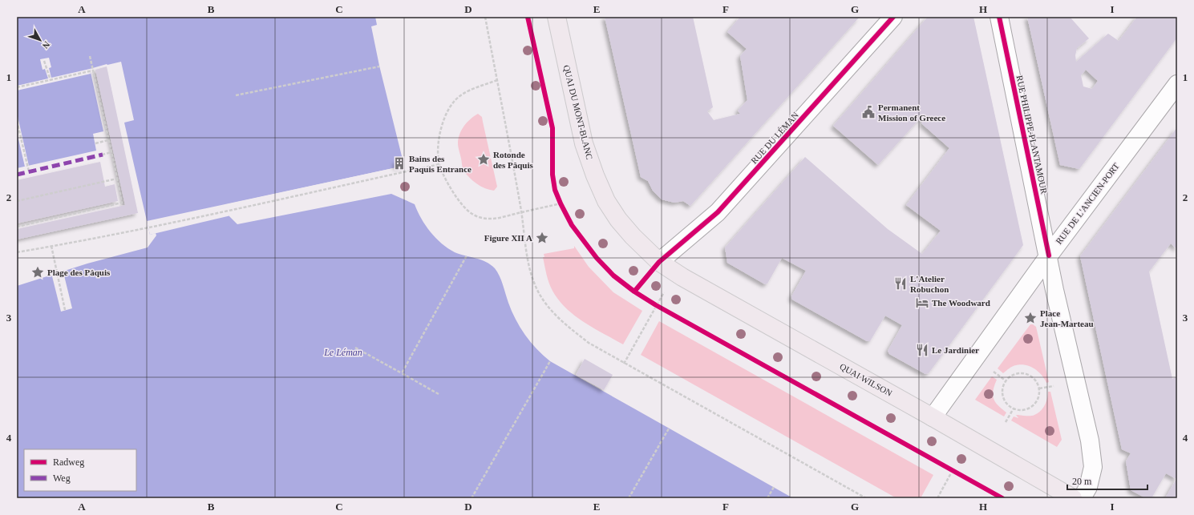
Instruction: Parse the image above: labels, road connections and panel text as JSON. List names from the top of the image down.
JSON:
{
  "streets": {
    "main road": ["QUAI DU MONT-BLANC", "QUAI WILSON"],
    "street": ["RUE PHILIPPE-PLANTAMOUR", "RUE DU LÉMAN", "RUE DE L'ANCIEN-PORT"]
  },
  "crossings": [
    ["QUAI DU MONT-BLANC", "RUE DU LÉMAN"],
    ["QUAI DU MONT-BLANC", "QUAI WILSON"],
    ["RUE PHILIPPE-PLANTAMOUR", "RUE DE L'ANCIEN-PORT"],
    ["RUE DU LÉMAN", "QUAI WILSON"],
    ["RUE DE L'ANCIEN-PORT", "QUAI WILSON"]
  ],
  "water": ["Le Léman"],
  "places": {
    "public building": ["Permanent Mission of Greece"],
    "place": [
      "Rotonde des Pâquis",
      "Figure XII A",
      "Plage des Pâquis",
      "Place Jean-Marteau"
    ],
    "building": ["Bains des Paquis Entrance"],
    "restaurant": ["L'Atelier Robuchon", "Le Jardinier"],
    "hotel": ["The Woodward"]
  },
  "legend": ["Radweg", "Weg"],
  "scale_bar": "20 m",
  "north": "bottom right",
  "grid": {
    "columns": [
      "A",
      "B",
      "C",
      "D",
      "E",
      "F",
      "G",
      "H",
      "I"
    ],
    "rows": [
      "1",
      "2",
      "3",
      "4"
    ]
  }
}
